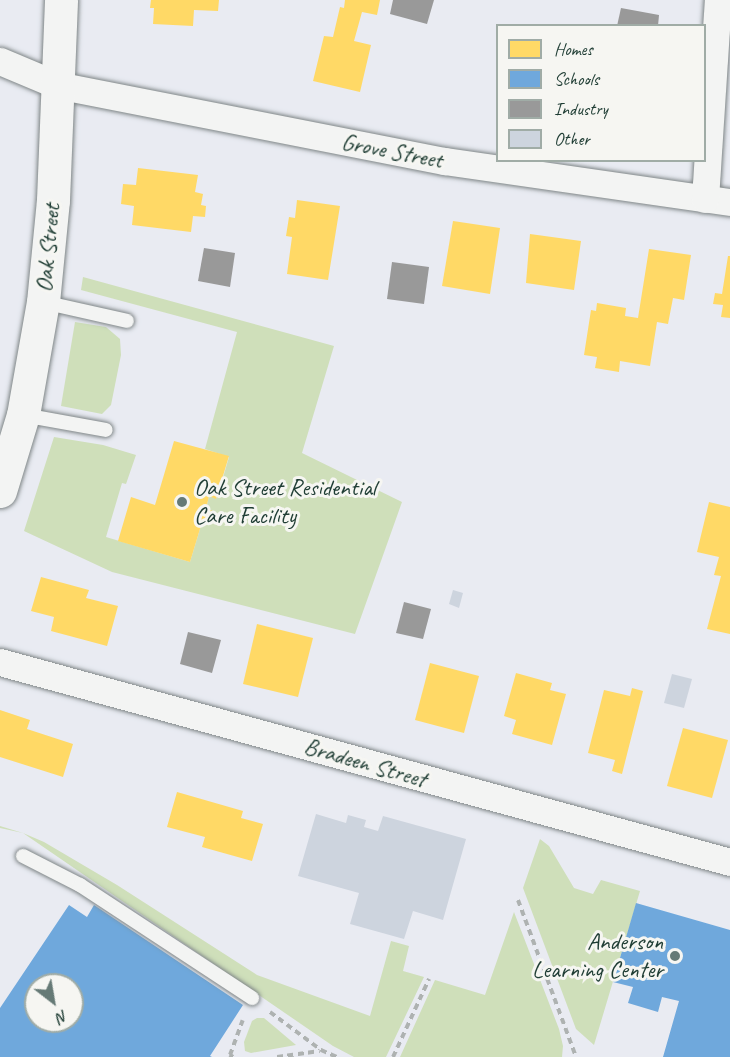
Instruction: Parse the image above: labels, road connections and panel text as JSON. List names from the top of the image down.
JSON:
{
  "streets": {
    "main road": ["Oak Street"],
    "street": ["Grove Street", "Bradeen Street"]
  },
  "crossings": [
    ["Grove Street", "Oak Street"]
  ],
  "places": ["Oak Street Residential Care Facility", "Anderson Learning Center"],
  "legend": [
    "Homes",
    "Schools",
    "Industry",
    "Other"
  ],
  "north": "bottom right"
}
